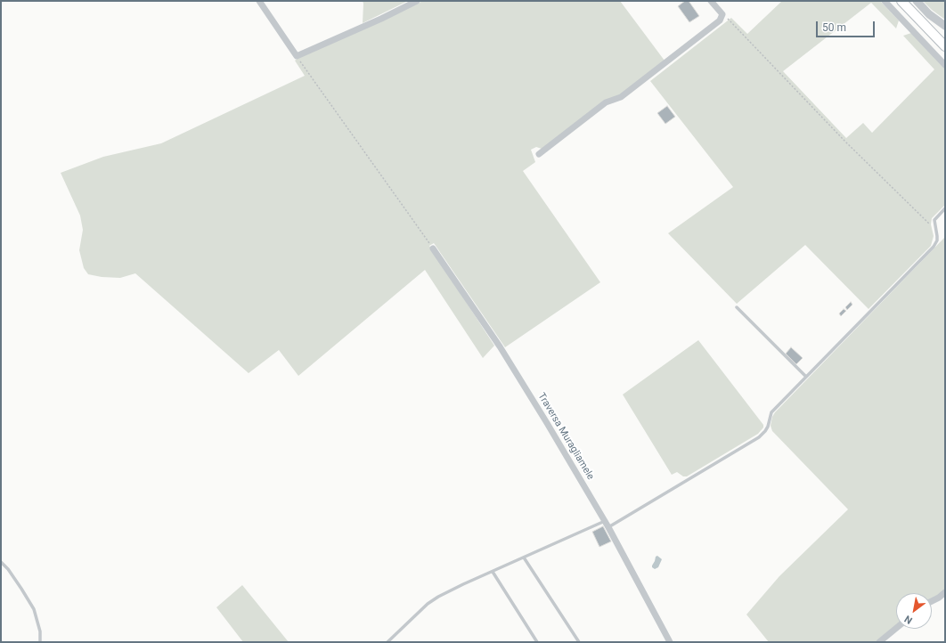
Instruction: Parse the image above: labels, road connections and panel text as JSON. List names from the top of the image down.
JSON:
{
  "streets": {
    "street": ["Traversa Muragliamele"]
  },
  "scale_bar": "50 m",
  "north": "bottom left"
}
